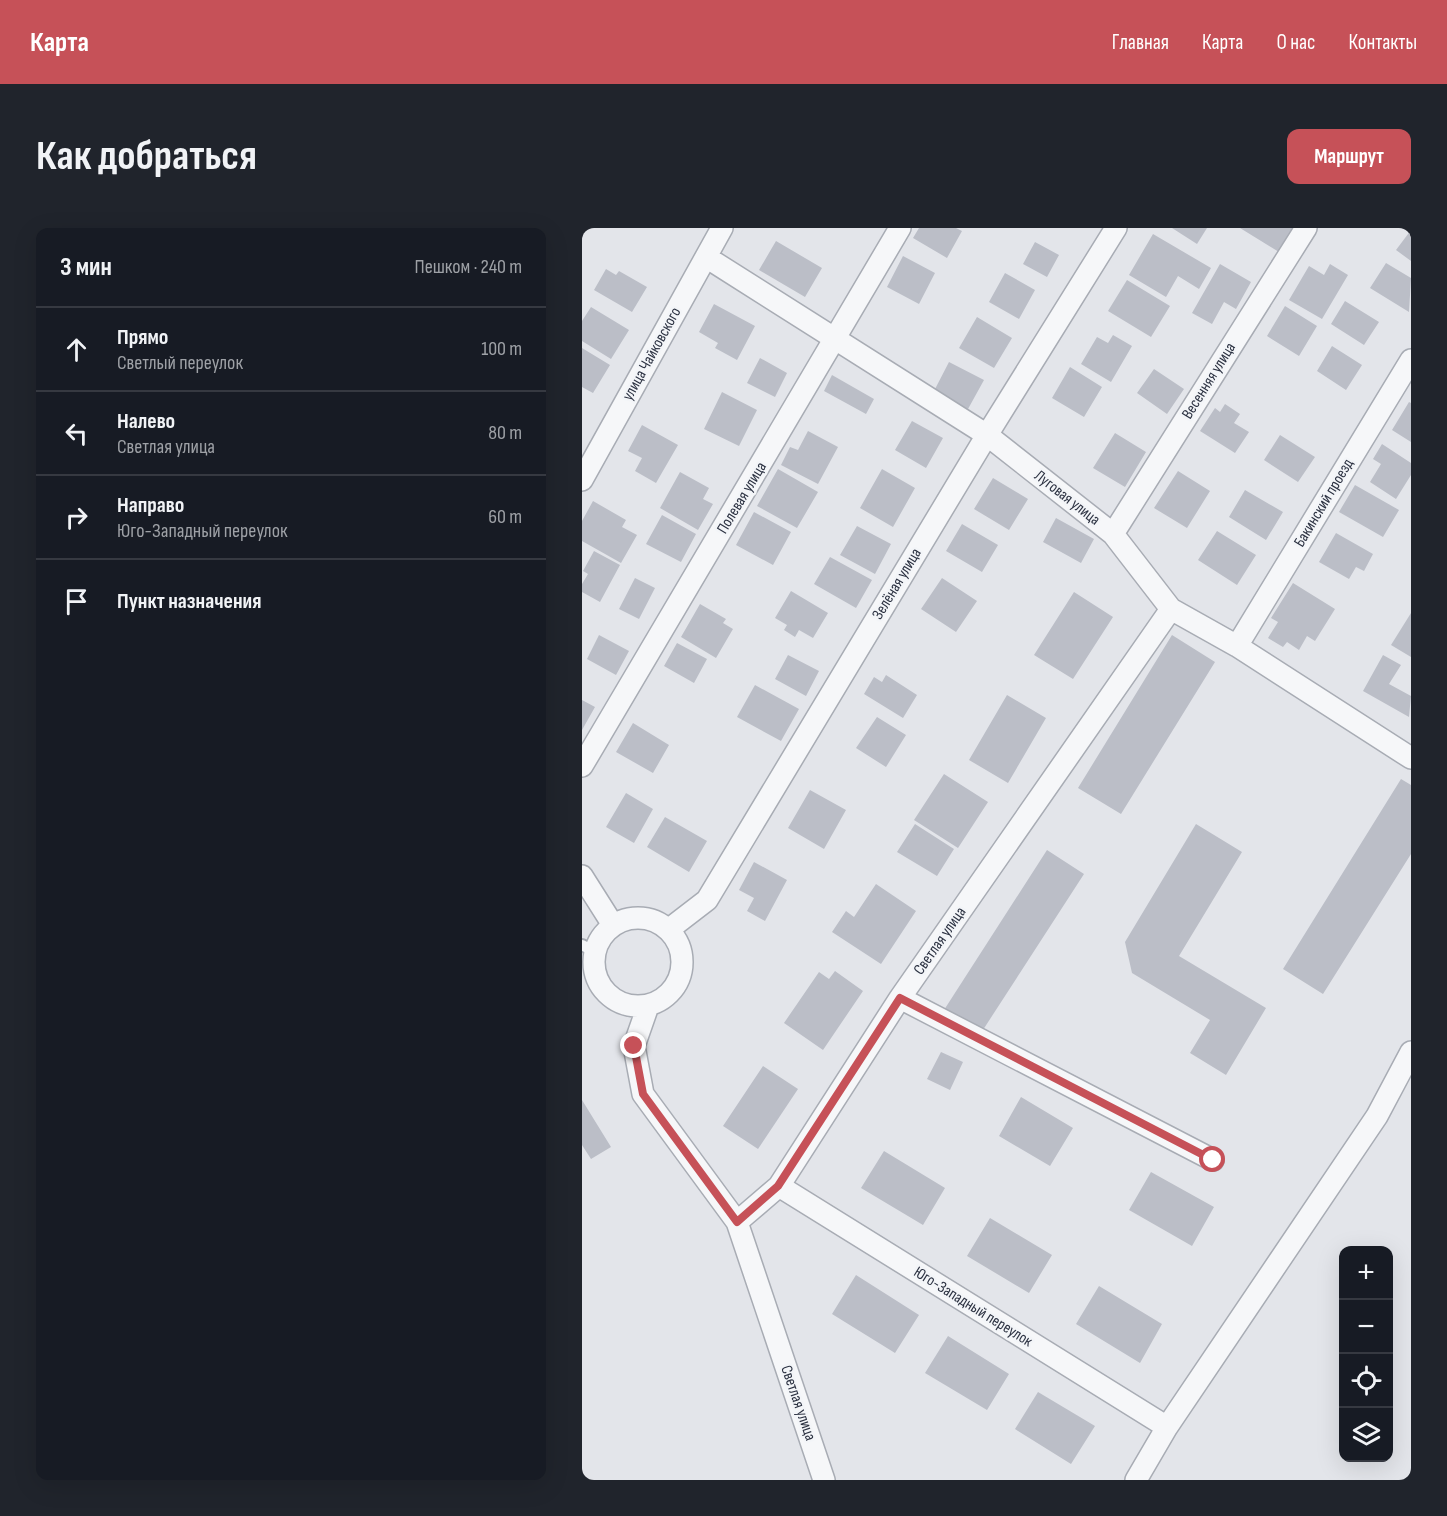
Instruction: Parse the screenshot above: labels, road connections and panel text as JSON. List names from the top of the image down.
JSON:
{
  "streets": {
    "street": [
      "улица Чайковского",
      "Весенняя улица",
      "Полевая улица",
      "Луговая улица",
      "Бакинский проезд",
      "Зелёная улица",
      "Светлая улица",
      "Юго-Западный переулок"
    ]
  },
  "crossings": [
    ["улица Чайковского", "Луговая улица"],
    ["Весенняя улица", "Луговая улица"],
    ["Полевая улица", "Луговая улица"],
    ["Луговая улица", "Бакинский проезд"],
    ["Луговая улица", "Зелёная улица"],
    ["Луговая улица", "Светлая улица"],
    ["Светлая улица", "Юго-Западный переулок"]
  ],
  "page": {
    "header": "Карта",
    "nav": [
      "Главная",
      "Карта",
      "О нас",
      "Контакты"
    ],
    "buttons": "Маршрут",
    "title": "Как добраться",
    "heading": ["3 мин", "Пешком · 240 m"],
    "list": [
      ["Прямо", "Светлый переулок", "100 m"],
      ["Налево", "Светлая улица", "80 m"],
      ["Направо", "Юго-Западный переулок", "60 m"],
      "Пункт назначения"
    ],
    "map_buttons": ["+", "−"]
  }
}
